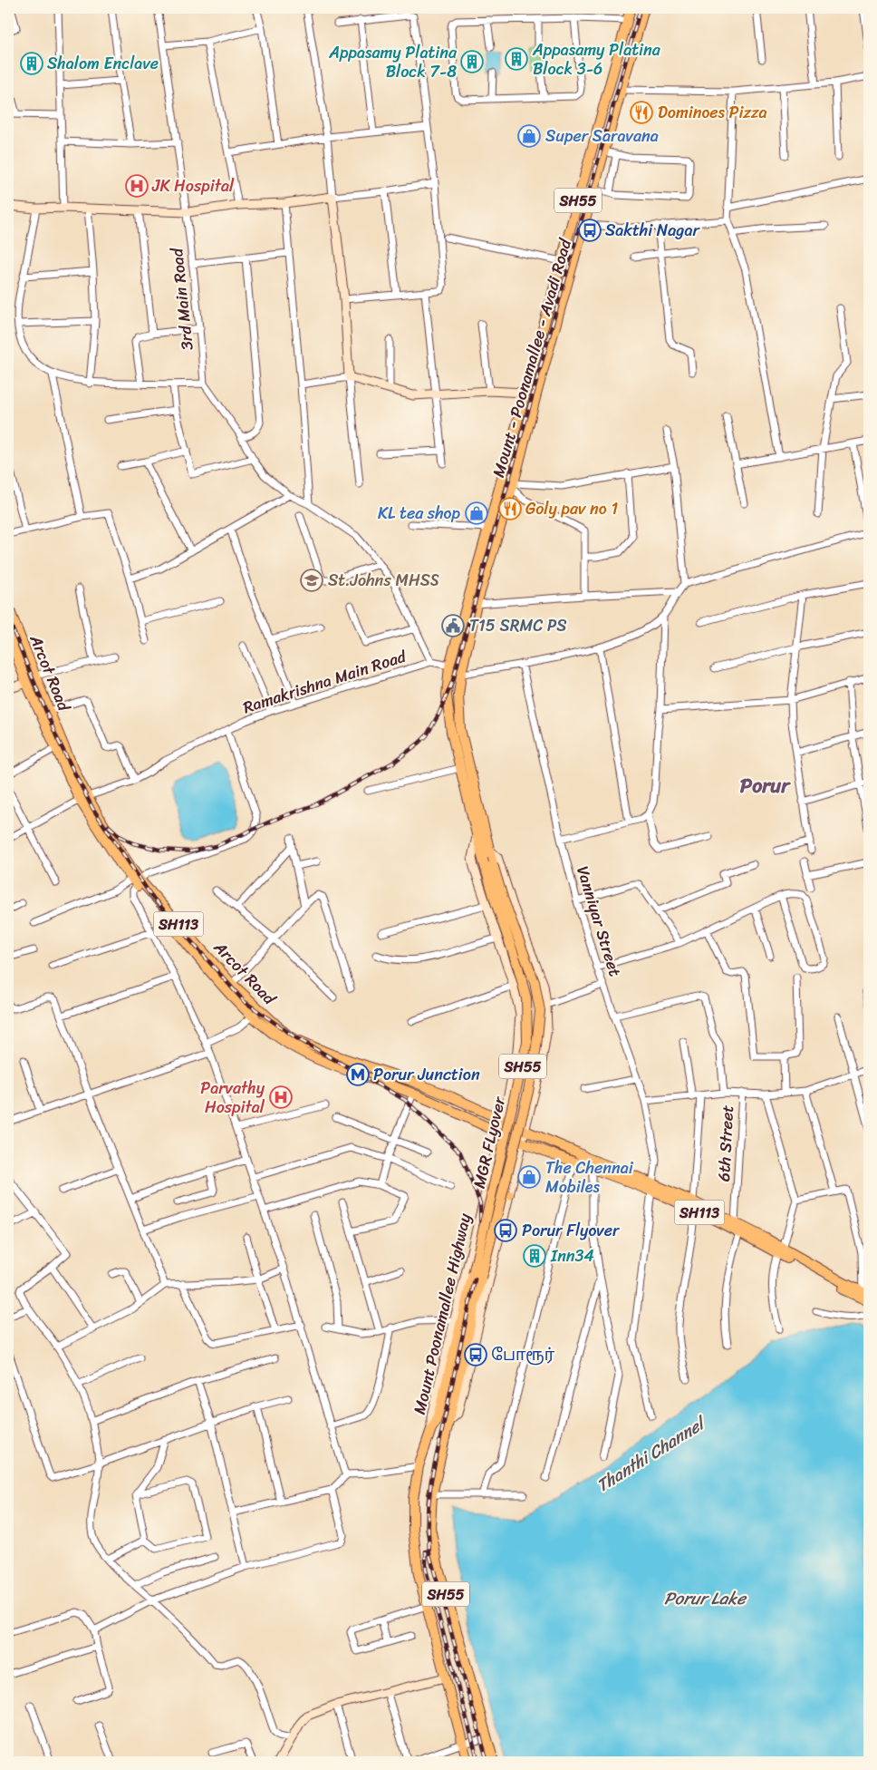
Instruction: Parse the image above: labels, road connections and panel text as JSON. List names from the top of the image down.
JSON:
{
  "streets": {
    "main road": [
      "SH55",
      "Mount - Poonamallee - Avadi Road",
      "Arcot Road",
      "SH113",
      "MGR FLyover"
    ],
    "street": [
      "3rd Main Road",
      "Ramakrishna Main Road",
      "Vanniyar Street",
      "6th Street",
      "Mount Poonamallee Highway"
    ]
  },
  "crossings": [
    ["SH55", "MGR FLyover"],
    ["SH55", "Mount Poonamallee Highway"],
    ["Mount - Poonamallee - Avadi Road", "MGR FLyover"],
    ["Mount - Poonamallee - Avadi Road", "Mount Poonamallee Highway"],
    ["Arcot Road", "Ramakrishna Main Road"],
    ["Arcot Road", "SH113"],
    ["Arcot Road", "Mount Poonamallee Highway"],
    ["Vanniyar Street", "SH113"],
    ["SH113", "6th Street"],
    ["SH113", "Mount Poonamallee Highway"],
    ["MGR FLyover", "Mount Poonamallee Highway"]
  ],
  "districts": ["Porur"],
  "water": ["Thanthi Channel", "Porur Lake"],
  "places": {
    "building": [
      "Appasamy Platina Block 3-6",
      "Appasamy Platina Block 7-8",
      "Shalom Enclave",
      "Inn34"
    ],
    "restaurant": ["Dominoes Pizza", "Goly pav no 1"],
    "shop": ["Super Saravana", "KL tea shop", "The Chennai Mobiles"],
    "hospital": ["JK Hospital", "Parvathy Hospital"],
    "bus stop": ["Sakthi Nagar", "Porur Flyover", "போரூர்"],
    "school or university": ["St.Johns MHSS"],
    "public building": ["T15 SRMC PS"],
    "metro station": ["Porur Junction"]
  }
}
